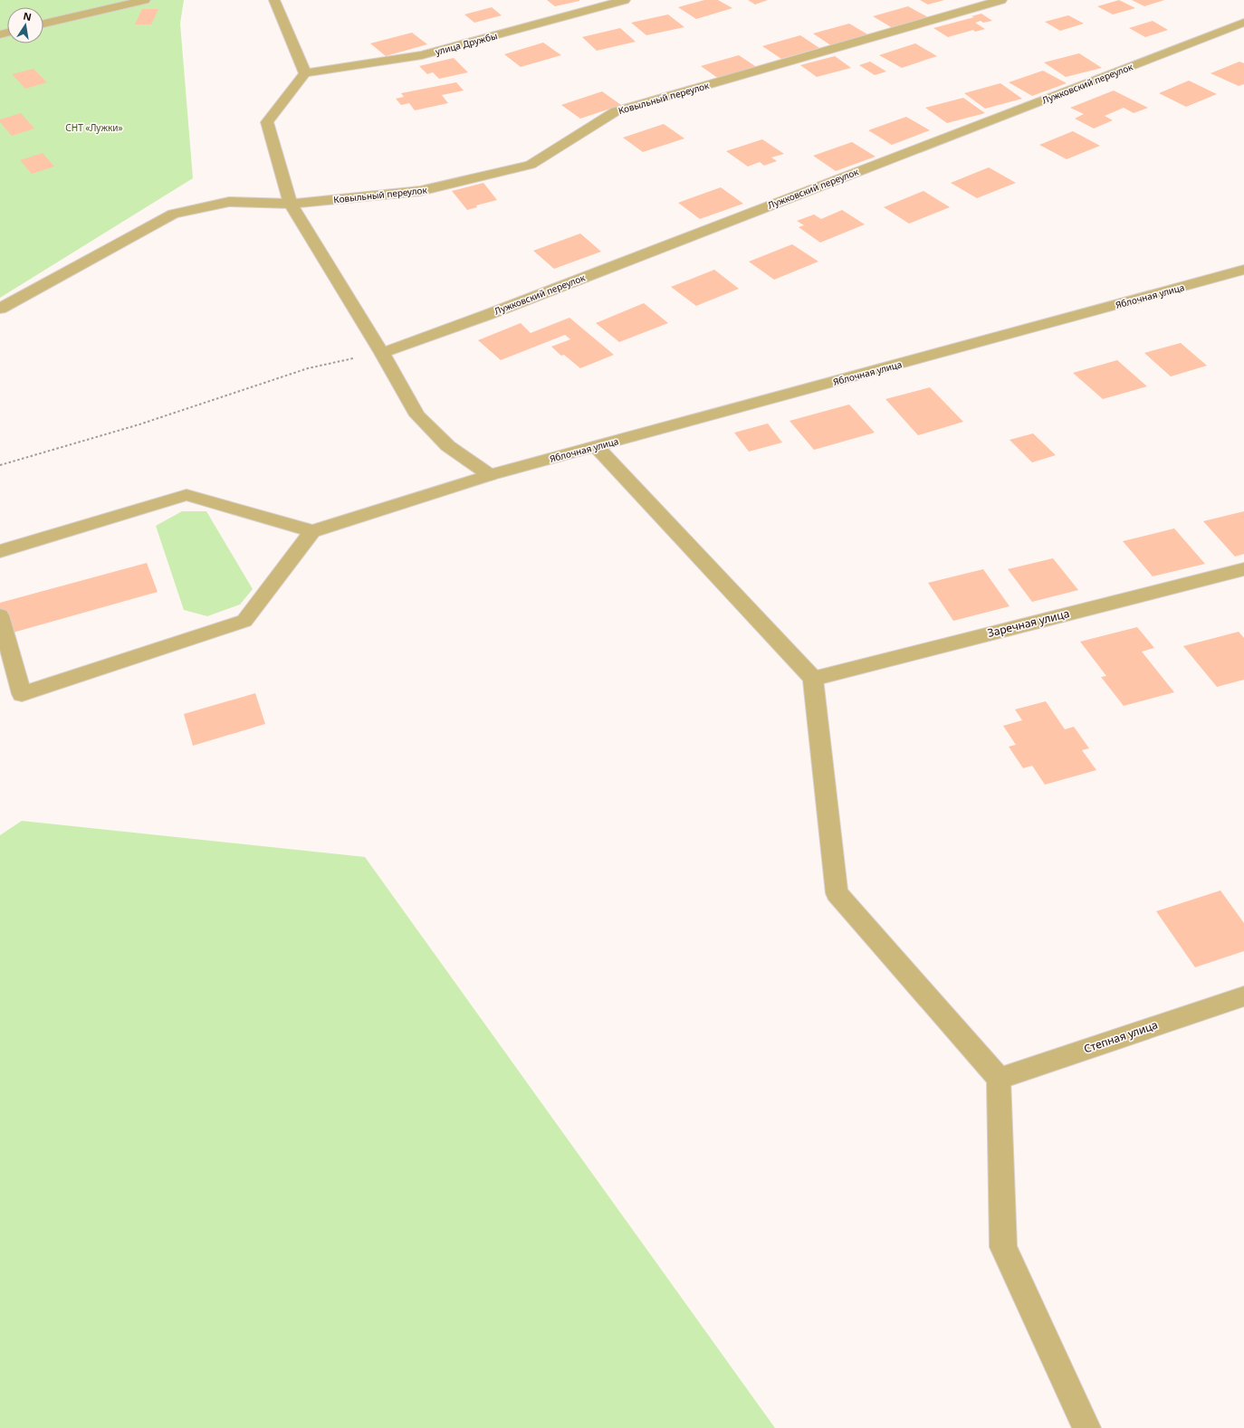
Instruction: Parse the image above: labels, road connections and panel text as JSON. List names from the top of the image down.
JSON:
{
  "streets": {
    "street": [
      "улица Дружбы",
      "Лужковский переулок",
      "Ковыльный переулок",
      "Яблочная улица",
      "Заречная улица",
      "Степная улица"
    ]
  },
  "parks": ["СНТ «Лужки»"],
  "north": "top"
}
